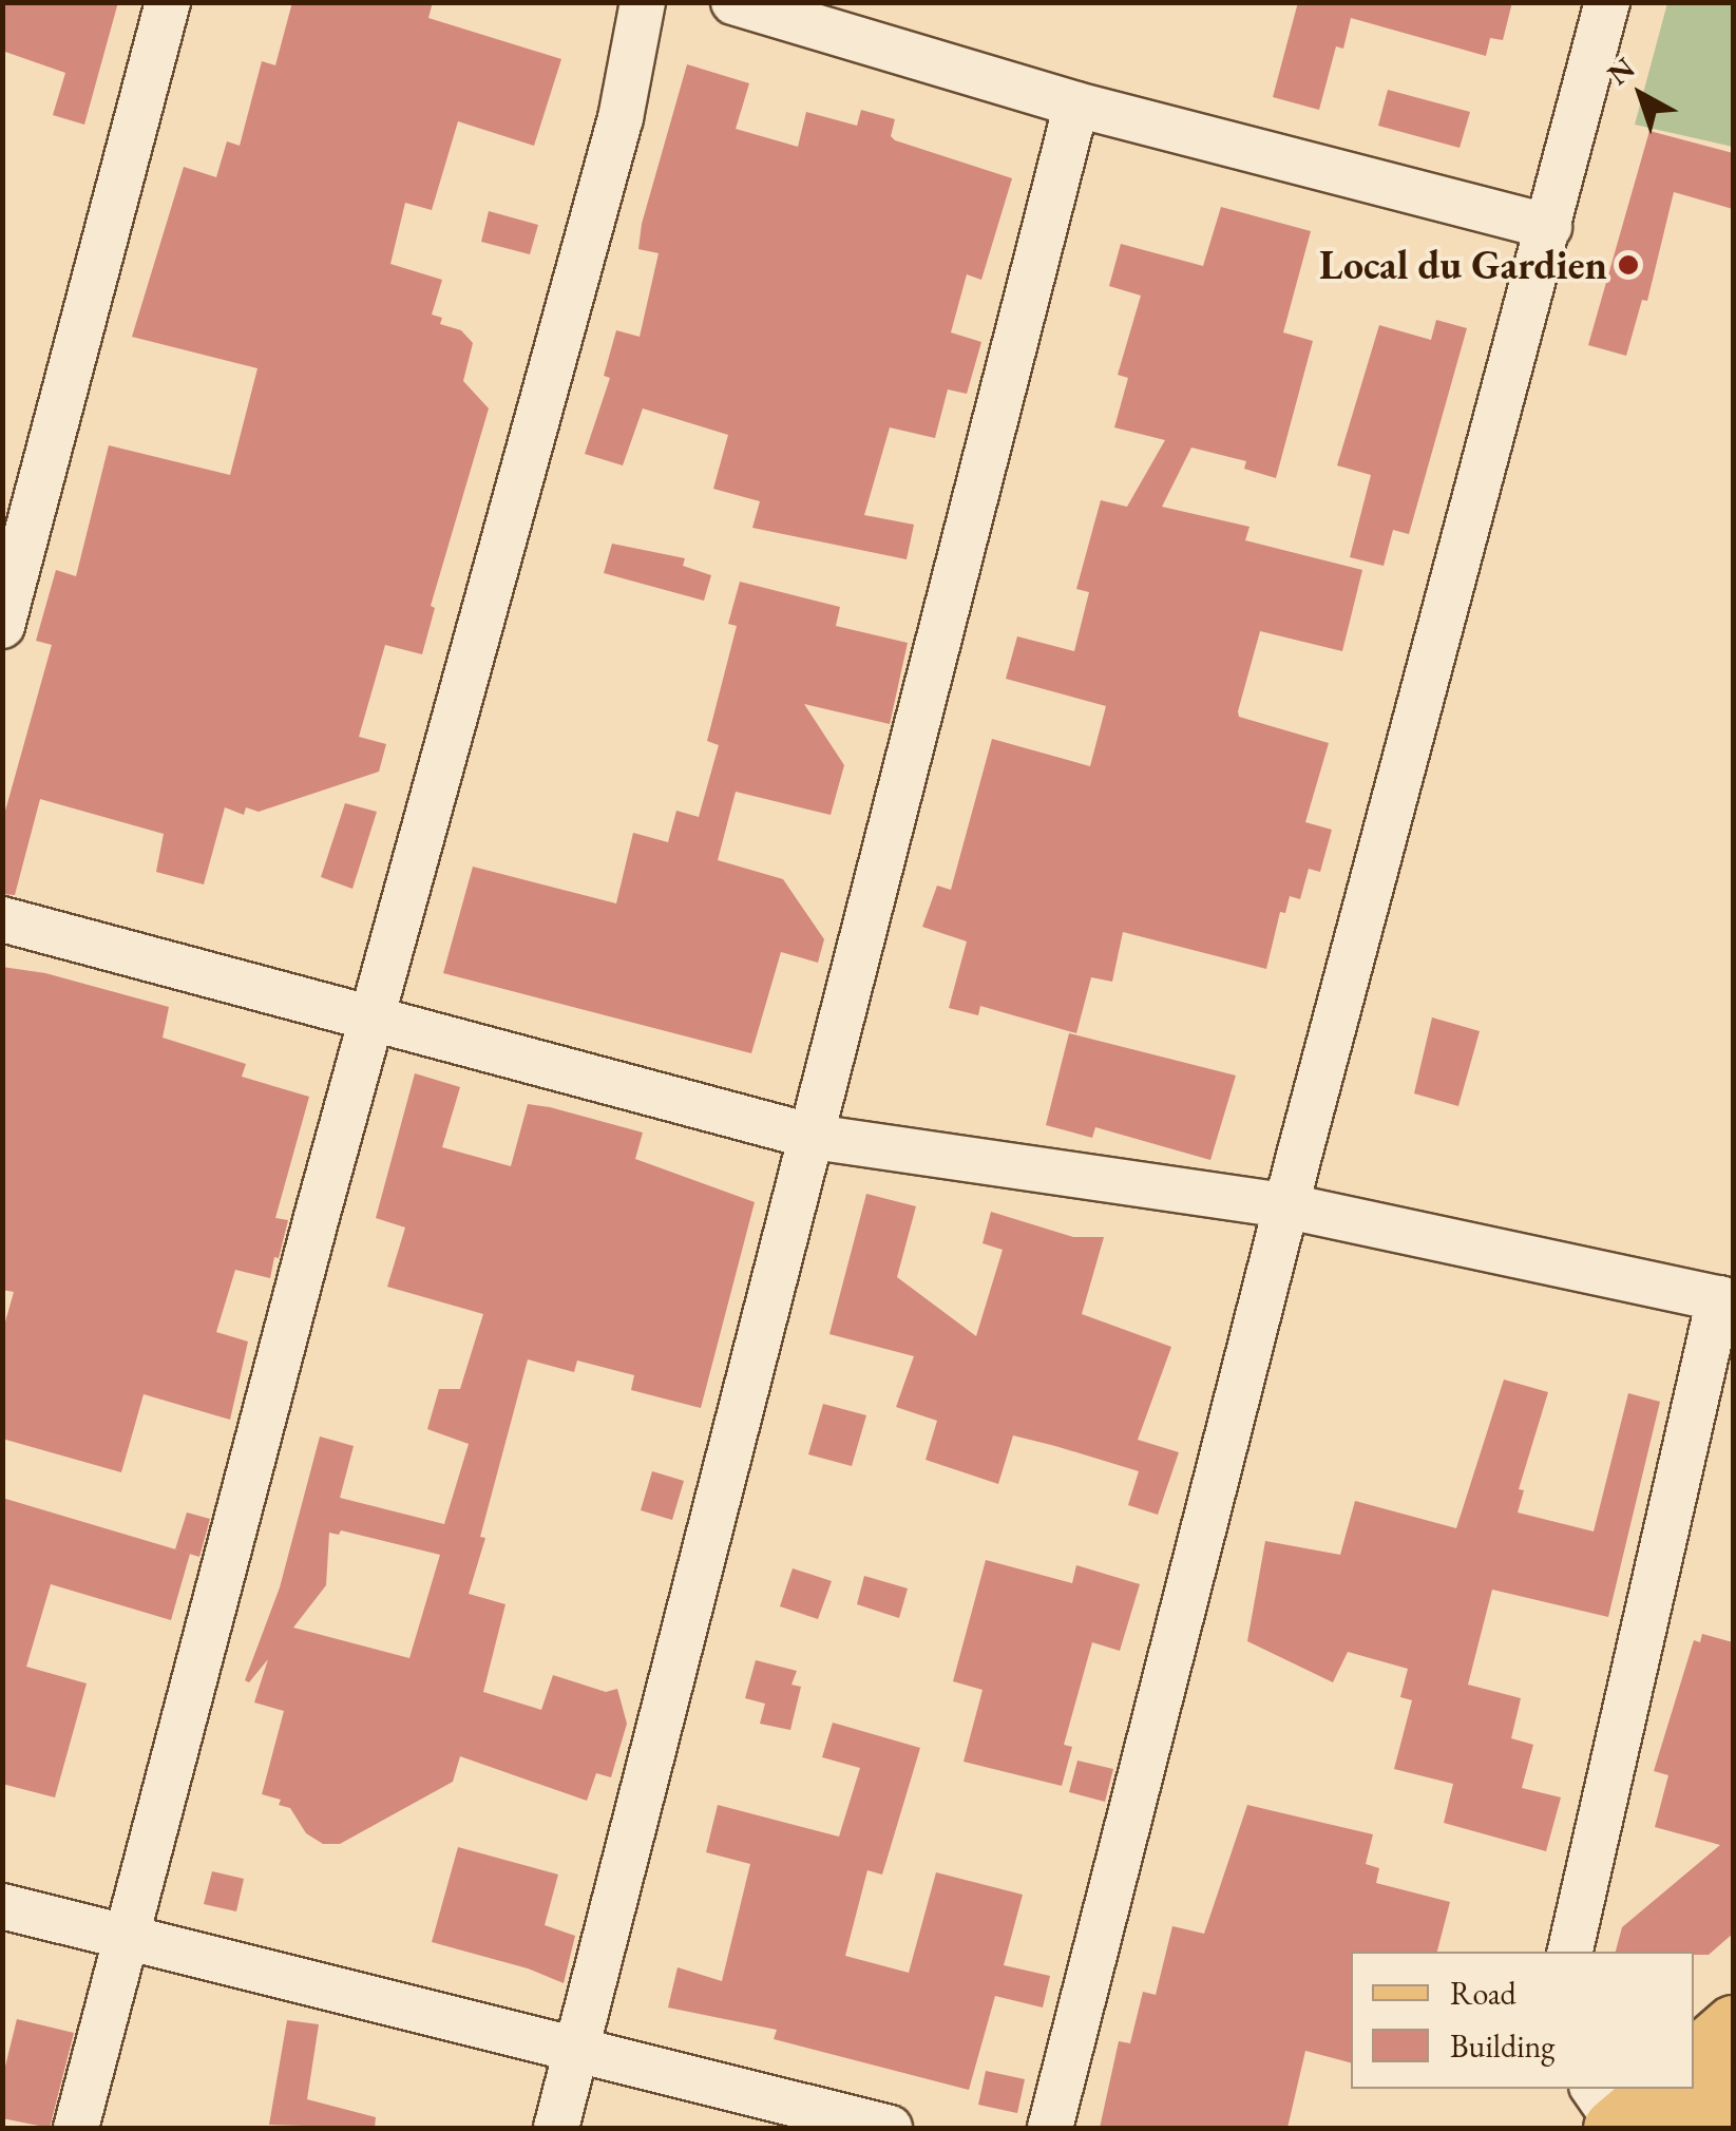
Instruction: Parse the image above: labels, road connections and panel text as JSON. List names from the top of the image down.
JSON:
{
  "places": ["Local du Gardien"],
  "legend": ["Road", "Building"],
  "north": "top left"
}
